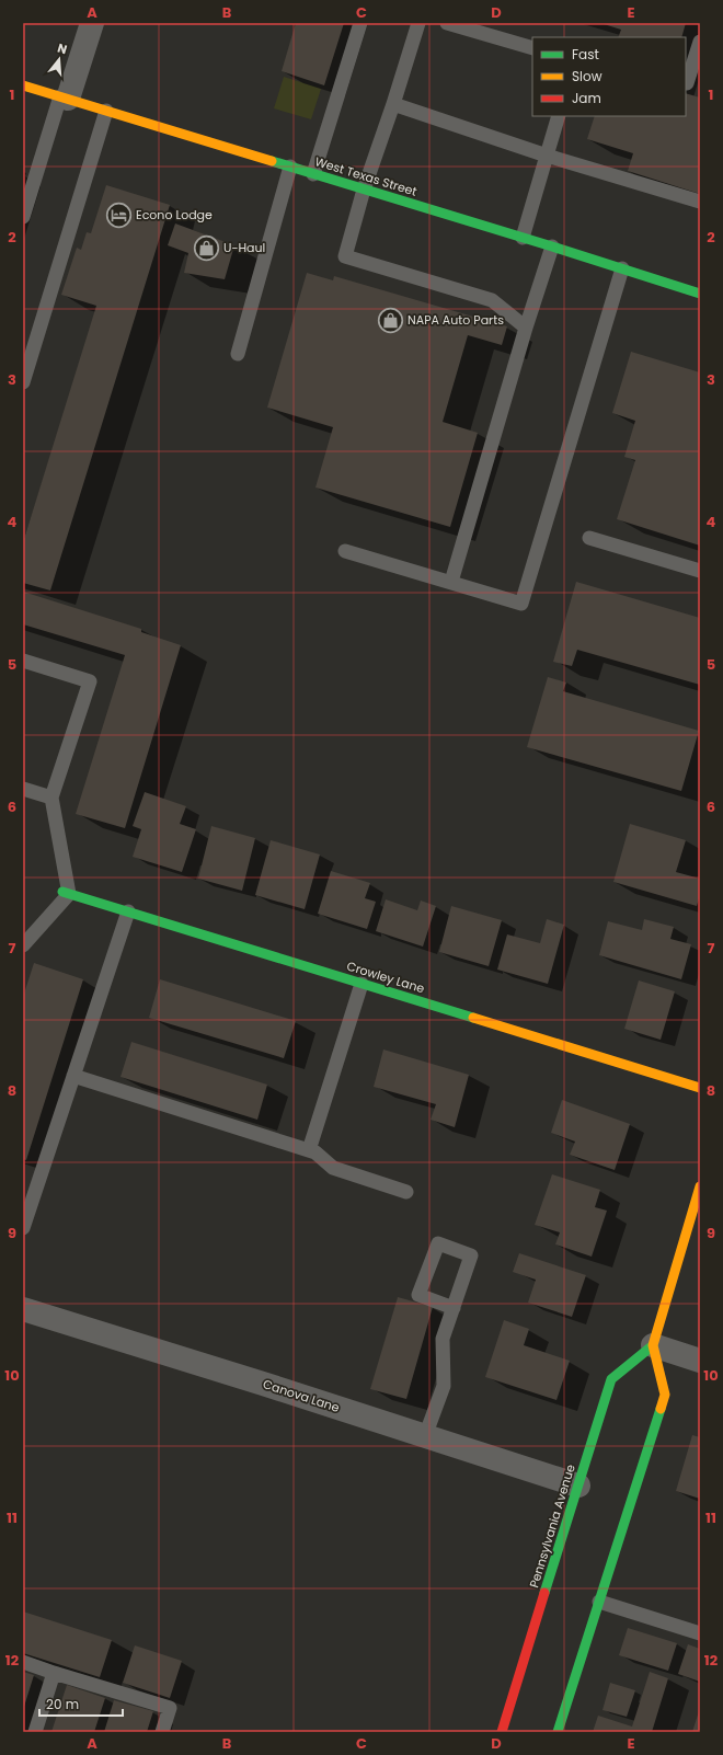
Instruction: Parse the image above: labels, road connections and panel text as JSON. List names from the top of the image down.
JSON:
{
  "streets": {
    "main road": ["West Texas Street", "Crowley Lane", "Pennsylvania Avenue"],
    "street": ["Canova Lane"]
  },
  "crossings": [
    ["Canova Lane", "Pennsylvania Avenue"]
  ],
  "places": {
    "hotel": ["Econo Lodge"],
    "shop": ["U-Haul", "NAPA Auto Parts"]
  },
  "legend": ["Fast", "Slow", "Jam"],
  "scale_bar": "20 m",
  "north": "top",
  "grid": {
    "columns": [
      "A",
      "B",
      "C",
      "D",
      "E"
    ],
    "rows": [
      "1",
      "2",
      "3",
      "4",
      "5",
      "6",
      "7",
      "8",
      "9",
      "10",
      "11",
      "12"
    ]
  }
}
